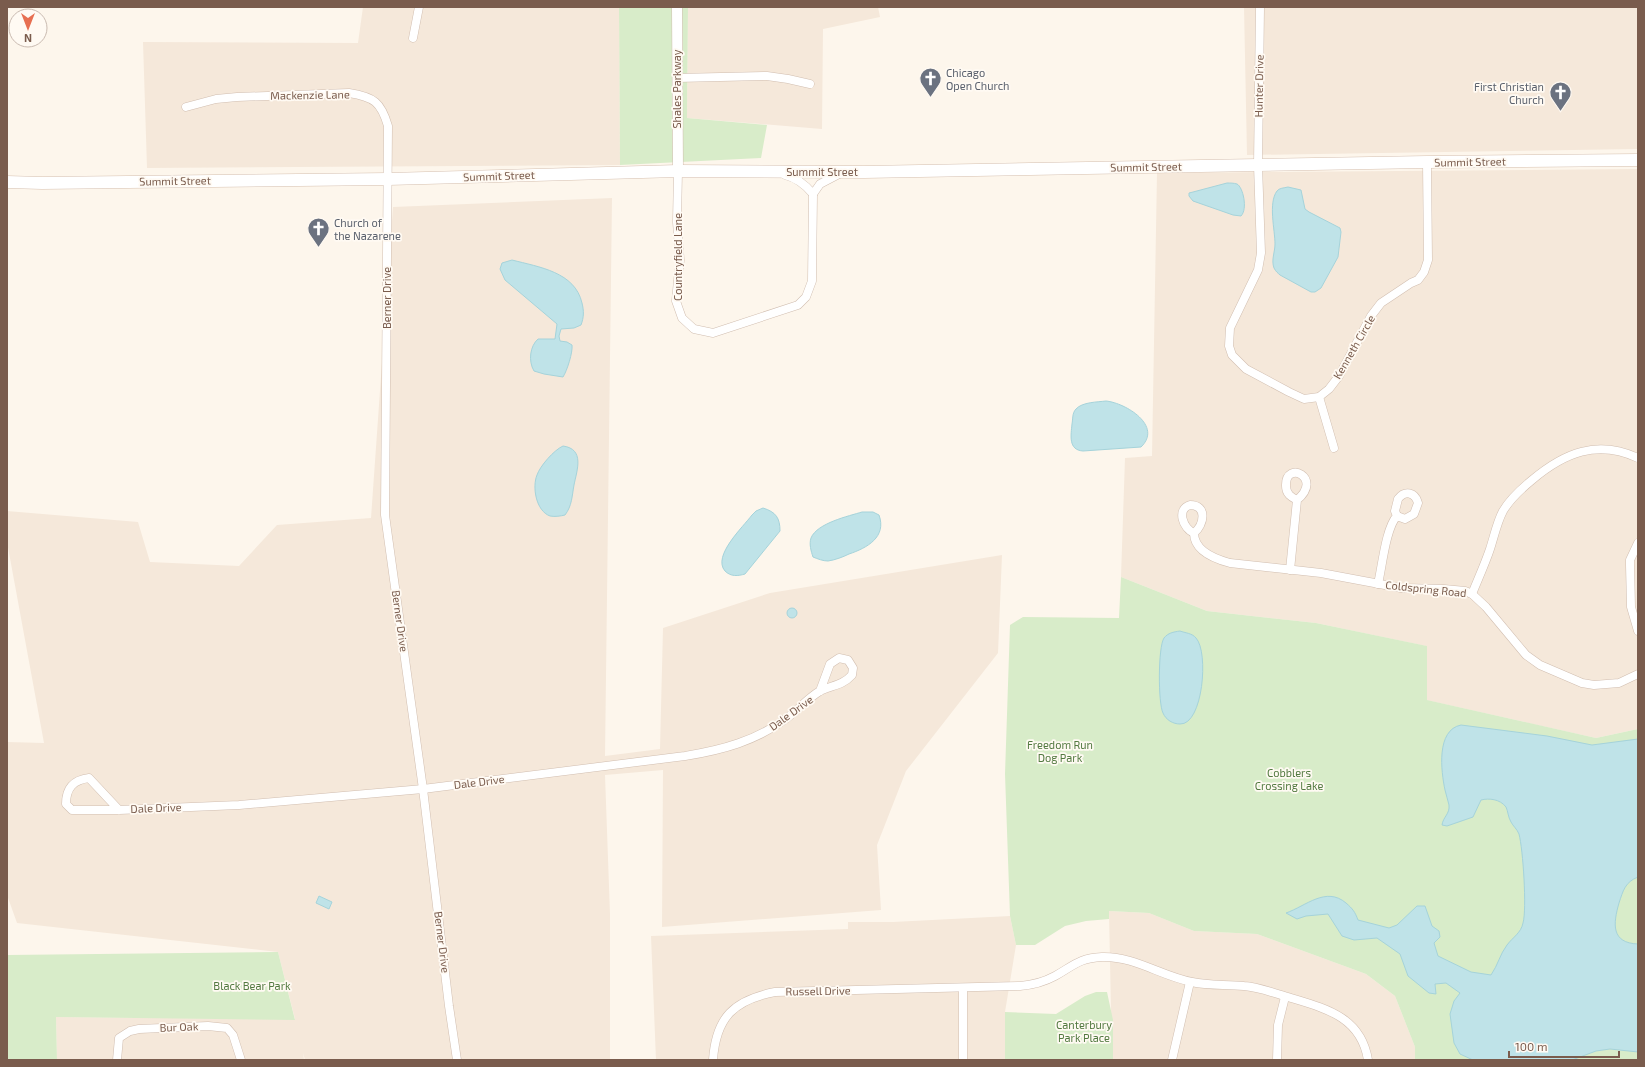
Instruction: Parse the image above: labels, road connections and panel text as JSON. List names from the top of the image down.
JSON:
{
  "streets": {
    "main road": ["Summit Street"],
    "street": [
      "Hunter Drive",
      "Shales Parkway",
      "Mackenzie Lane",
      "Countryfield Lane",
      "Berner Drive",
      "Kenneth Circle",
      "Coldspring Road",
      "Dale Drive",
      "Russell Drive",
      "Bur Oak"
    ]
  },
  "crossings": [
    ["Hunter Drive", "Summit Street"],
    ["Shales Parkway", "Summit Street"],
    ["Shales Parkway", "Countryfield Lane"],
    ["Mackenzie Lane", "Summit Street"],
    ["Mackenzie Lane", "Berner Drive"],
    ["Summit Street", "Countryfield Lane"],
    ["Summit Street", "Berner Drive"],
    ["Summit Street", "Kenneth Circle"],
    ["Berner Drive", "Dale Drive"]
  ],
  "parks": [
    "Freedom Run Dog Park",
    "Cobblers Crossing Lake",
    "Black Bear Park",
    "Canterbury Park Place"
  ],
  "places": {
    "church": ["Chicago Open Church", "First Christian Church", "Church of the Nazarene"]
  },
  "scale_bar": "100 m",
  "north": "bottom"
}
